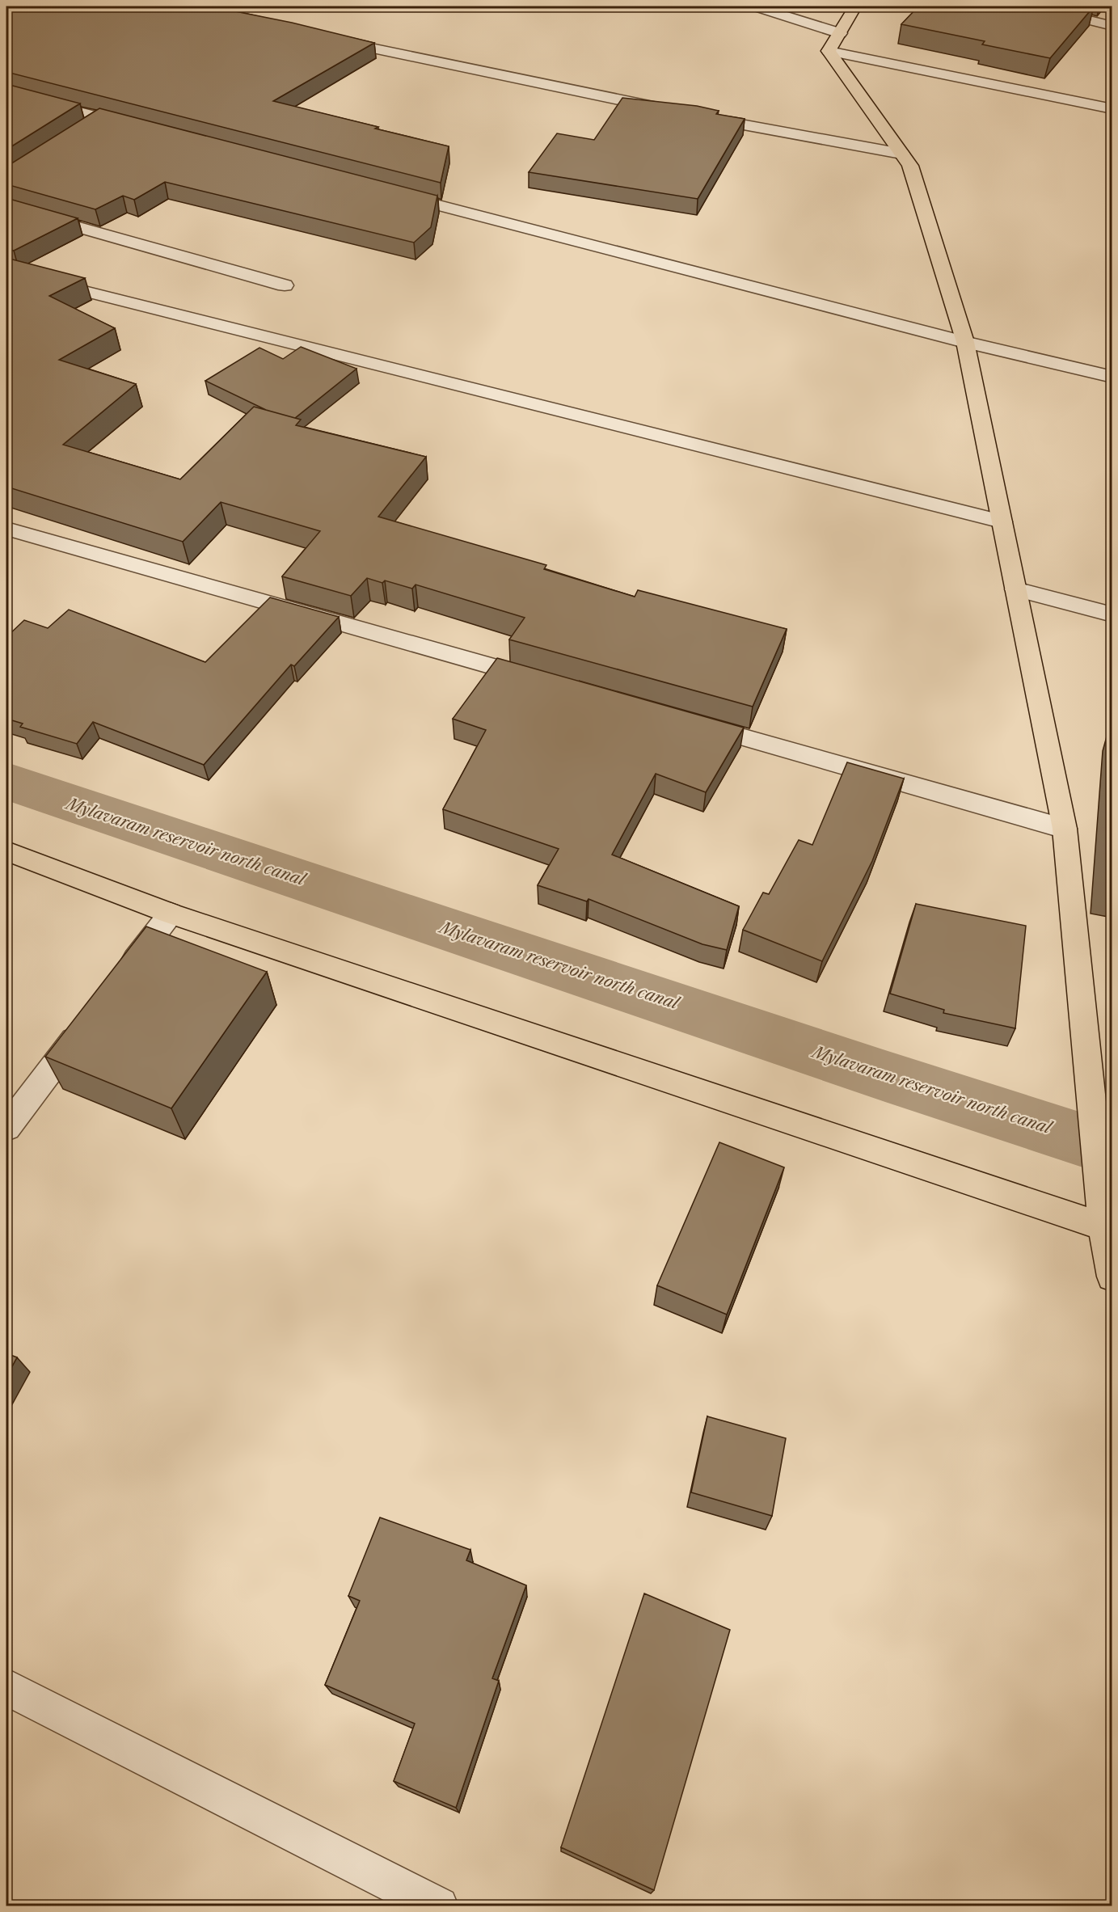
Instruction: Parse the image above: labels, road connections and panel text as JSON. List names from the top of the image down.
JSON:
{
  "water": ["Mylavaram reservoir north canal"]
}
